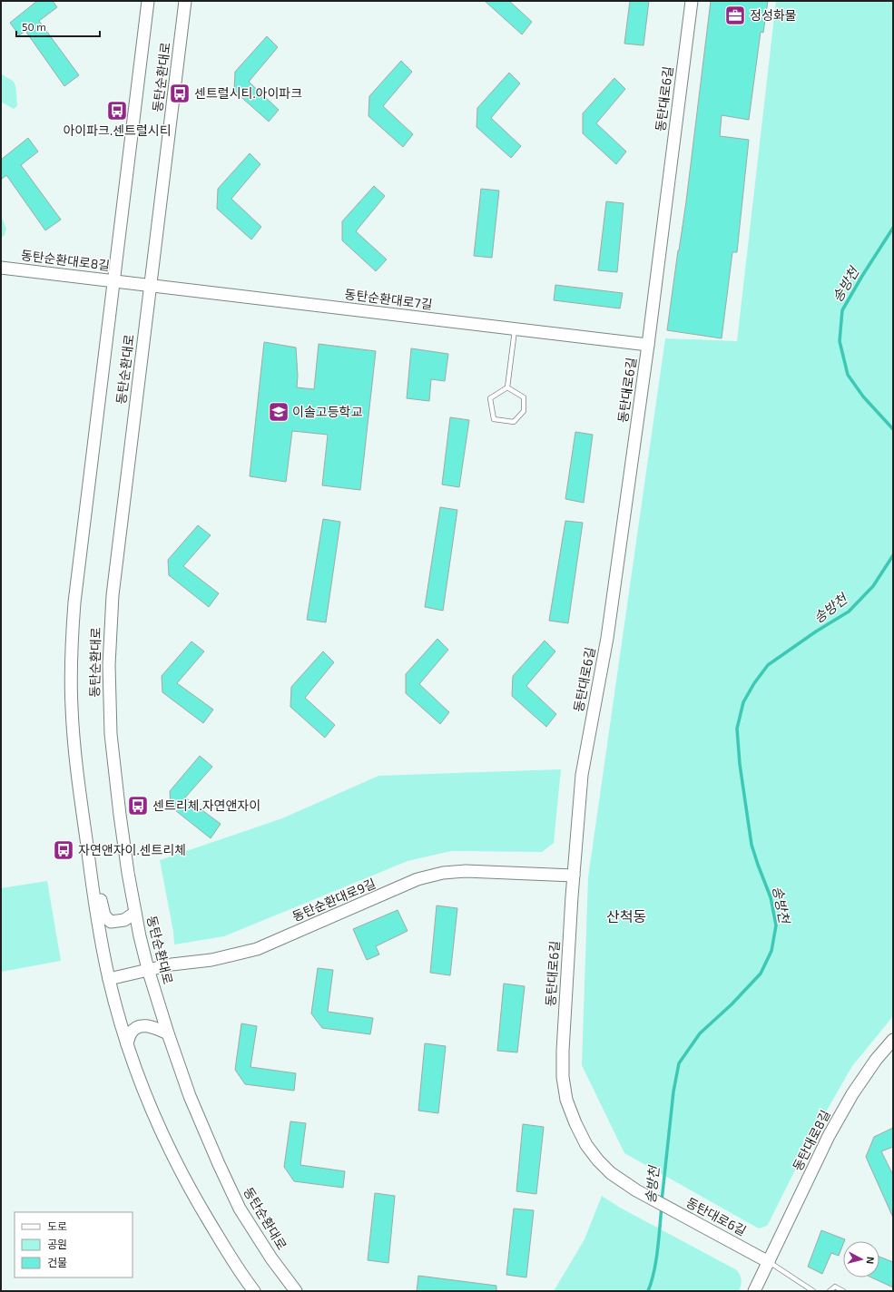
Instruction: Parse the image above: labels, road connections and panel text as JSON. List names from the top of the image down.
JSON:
{
  "streets": {
    "main road": [
      "동탄순환대로",
      "동탄대로6길",
      "동탄순환대로8길",
      "동탄순환대로7길",
      "동탄순환대로9길",
      "동탄대로8길"
    ]
  },
  "crossings": [
    ["동탄순환대로", "동탄순환대로8길"],
    ["동탄순환대로", "동탄순환대로7길"],
    ["동탄순환대로", "동탄순환대로9길"],
    ["동탄대로6길", "동탄순환대로7길"],
    ["동탄대로6길", "동탄순환대로9길"],
    ["동탄대로6길", "동탄대로8길"],
    ["동탄순환대로8길", "동탄순환대로7길"]
  ],
  "districts": ["산척동"],
  "water": ["송방천"],
  "places": {
    "office": ["정성화물"],
    "bus stop": [
      "센트럴시티.아이파크",
      "아이파크.센트럴시티",
      "센트리체.자연앤자이",
      "자연앤자이.센트리체"
    ],
    "school or university": ["이솔고등학교"]
  },
  "legend": ["도로", "공원", "건물"],
  "scale_bar": "50 m",
  "north": "right"
}
